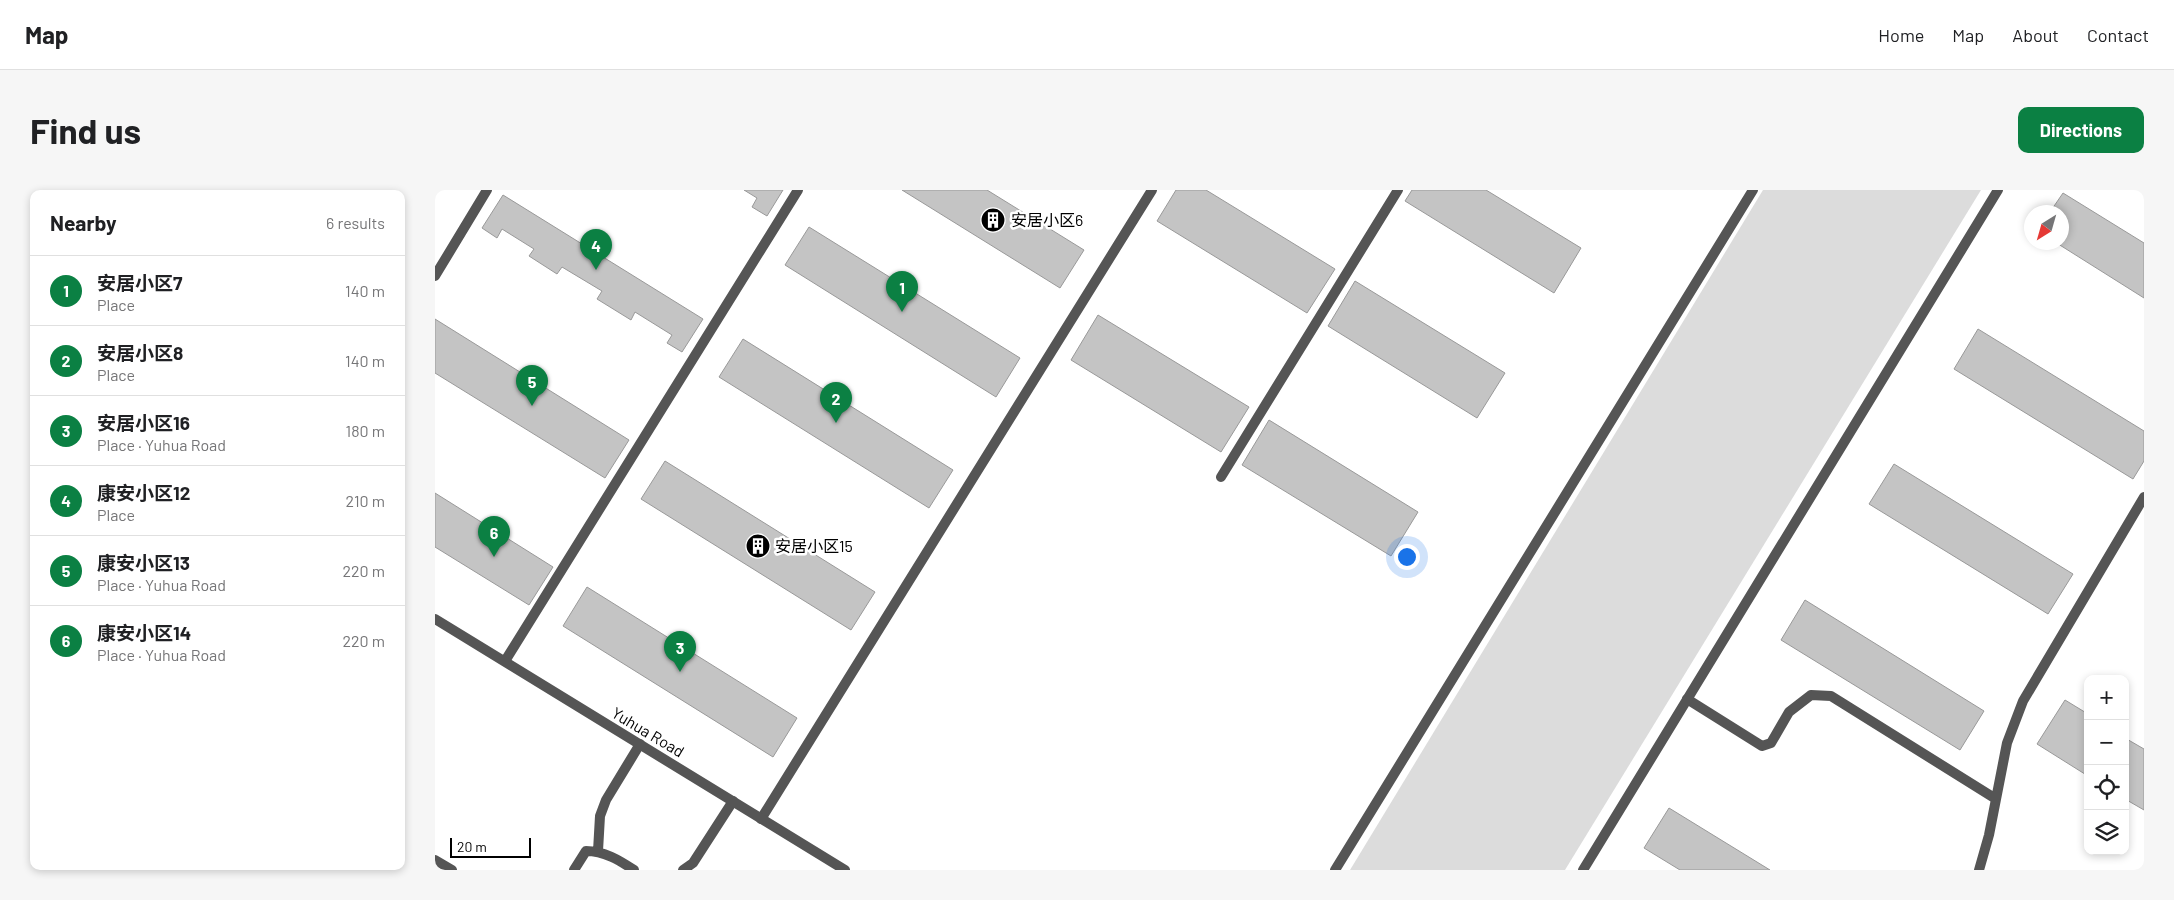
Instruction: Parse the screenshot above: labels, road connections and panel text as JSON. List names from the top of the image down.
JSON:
{
  "streets": {
    "street": ["Yuhua Road"]
  },
  "places": {
    "building": ["安居小区6", "安居小区15"]
  },
  "scale_bar": "20 m",
  "north": "bottom left",
  "page": {
    "header": "Map",
    "nav": [
      "Home",
      "Map",
      "About",
      "Contact"
    ],
    "buttons": "Directions",
    "title": "Find us",
    "heading": ["Nearby", "6 results"],
    "pins": [
      "4",
      "1",
      "5",
      "2",
      "6",
      "3"
    ],
    "list": [
      {
        "mark": "1",
        "name": "安居小区7",
        "note": "Place",
        "value": "140 m"
      },
      {
        "mark": "2",
        "name": "安居小区8",
        "note": "Place",
        "value": "140 m"
      },
      {
        "mark": "3",
        "name": "安居小区16",
        "note": "Place · Yuhua Road",
        "value": "180 m"
      },
      {
        "mark": "4",
        "name": "康安小区12",
        "note": "Place",
        "value": "210 m"
      },
      {
        "mark": "5",
        "name": "康安小区13",
        "note": "Place · Yuhua Road",
        "value": "220 m"
      },
      {
        "mark": "6",
        "name": "康安小区14",
        "note": "Place · Yuhua Road",
        "value": "220 m"
      }
    ],
    "map_buttons": ["+", "−"],
    "scale": "20 m"
  }
}
